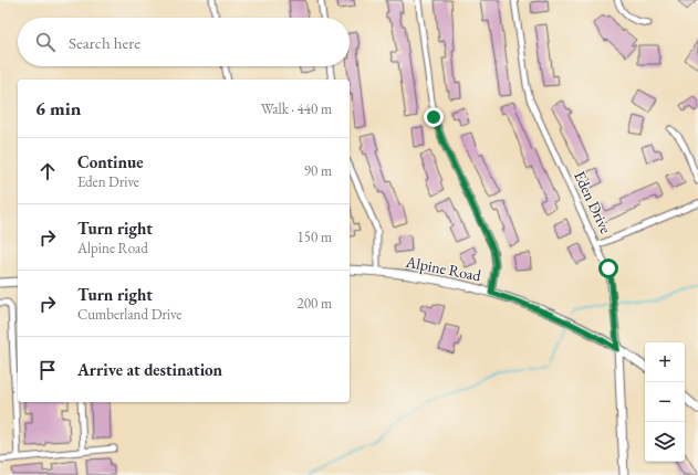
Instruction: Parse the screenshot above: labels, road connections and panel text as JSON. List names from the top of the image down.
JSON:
{
  "streets": {
    "main road": ["Eden Drive", "Alpine Road"]
  },
  "crossings": [
    ["Eden Drive", "Alpine Road"]
  ],
  "page": {
    "search": "Search here",
    "heading": ["6 min", "Walk · 440 m"],
    "list": [
      ["Continue", "Eden Drive", "90 m"],
      ["Turn right", "Alpine Road", "150 m"],
      ["Turn right", "Cumberland Drive", "200 m"],
      "Arrive at destination"
    ],
    "map_buttons": ["+", "−"]
  }
}
